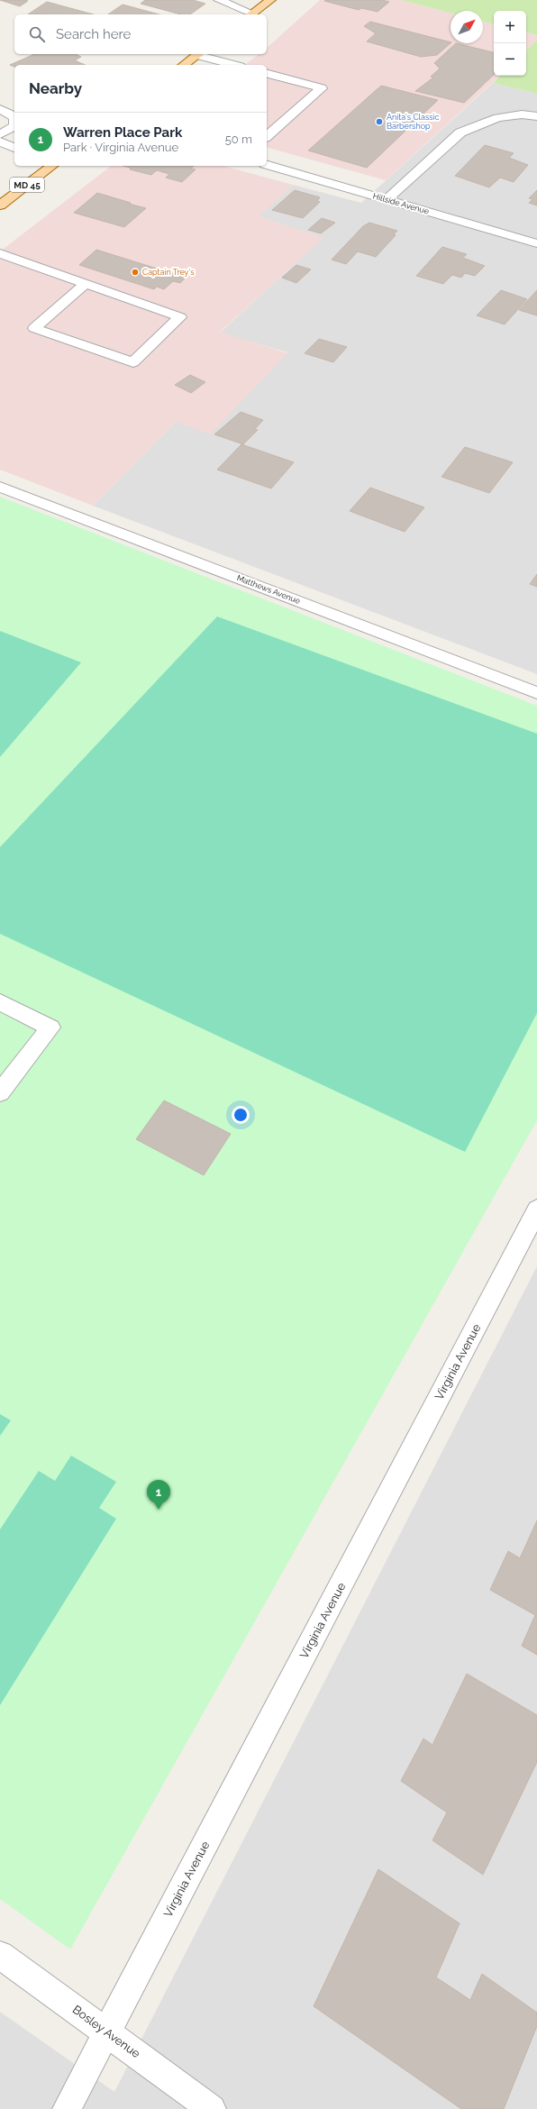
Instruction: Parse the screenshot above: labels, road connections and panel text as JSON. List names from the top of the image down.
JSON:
{
  "streets": {
    "main road": ["MD 45"],
    "street": [
      "Hillside Avenue",
      "Matthews Avenue",
      "Virginia Avenue",
      "Bosley Avenue"
    ]
  },
  "crossings": [
    ["Virginia Avenue", "Bosley Avenue"]
  ],
  "places": ["Anita's Classic Barbershop", "Captain Trey's"],
  "north": "top right",
  "page": {
    "map_buttons": ["+", "−"],
    "search": "Search here",
    "heading": "Nearby",
    "list": [
      {
        "mark": "1",
        "name": "Warren Place Park",
        "note": "Park · Virginia Avenue",
        "value": "50 m"
      }
    ],
    "pins": "1"
  }
}
